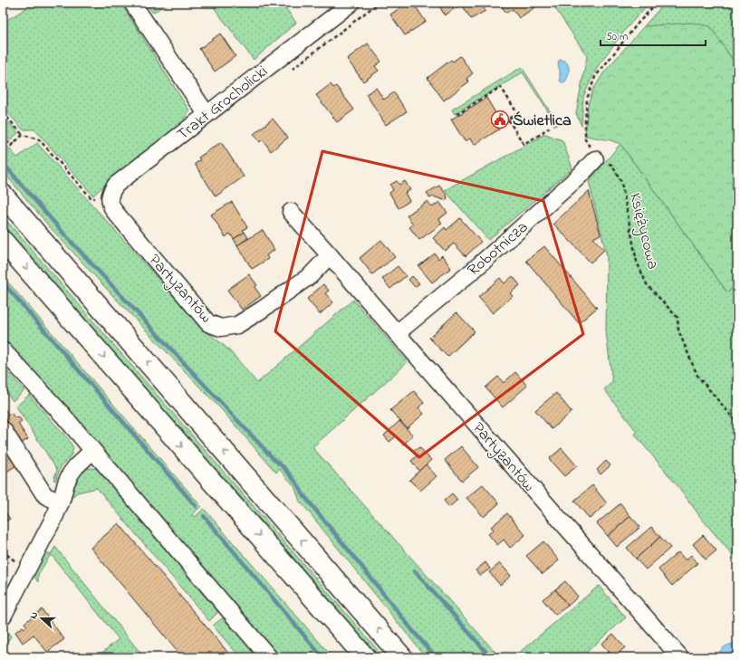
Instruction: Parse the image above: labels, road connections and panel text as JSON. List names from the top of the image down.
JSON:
{
  "streets": {
    "street": ["Trakt Grocholicki", "Robotnicza", "Partyzantów"],
    "path": ["Księżycowa"]
  },
  "crossings": [
    ["Trakt Grocholicki", "Partyzantów"],
    ["Księżycowa", "Robotnicza"],
    ["Robotnicza", "Partyzantów"]
  ],
  "places": {
    "public building": ["Świetlica"]
  },
  "scale_bar": "50 m",
  "north": "left"
}
